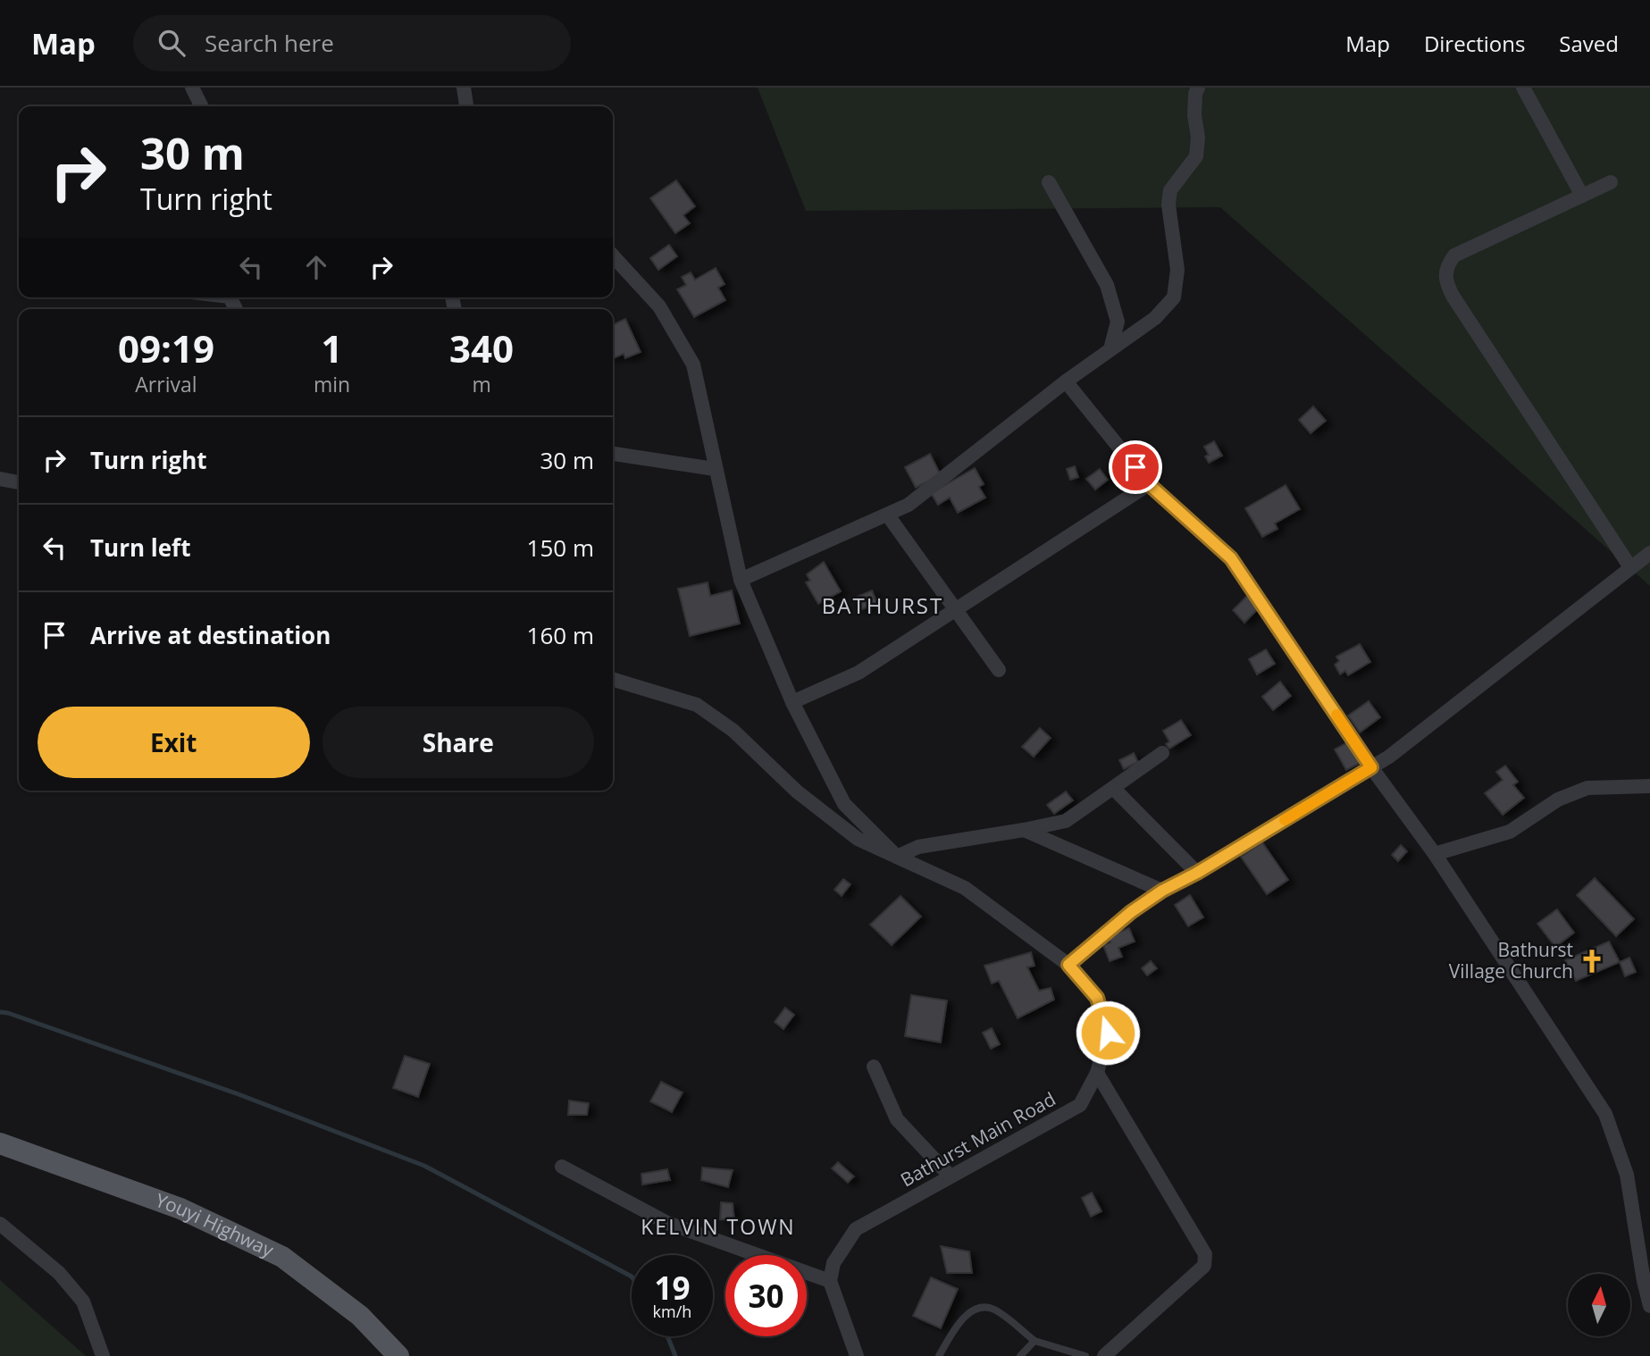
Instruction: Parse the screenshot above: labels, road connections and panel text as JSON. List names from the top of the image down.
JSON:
{
  "streets": {
    "main road": ["Youyi Highway"],
    "street": ["Bathurst Main Road"]
  },
  "districts": ["BATHURST", "KELVIN TOWN"],
  "places": {
    "church": ["Bathurst Village Church"]
  },
  "north": "top",
  "page": {
    "header": "Map",
    "search": "Search here",
    "nav": ["Map", "Directions", "Saved"],
    "turn": ["30 m", "Turn right"],
    "eta": [
      "09:19",
      "Arrival",
      "1",
      "min",
      "340",
      "m"
    ],
    "list": [
      {
        "name": "Turn right",
        "value": "30 m"
      },
      {
        "name": "Turn left",
        "value": "150 m"
      },
      {
        "name": "Arrive at destination",
        "value": "160 m"
      }
    ],
    "buttons": ["Exit", "Share"],
    "speed": "19 km/h",
    "limit": "30"
  }
}
